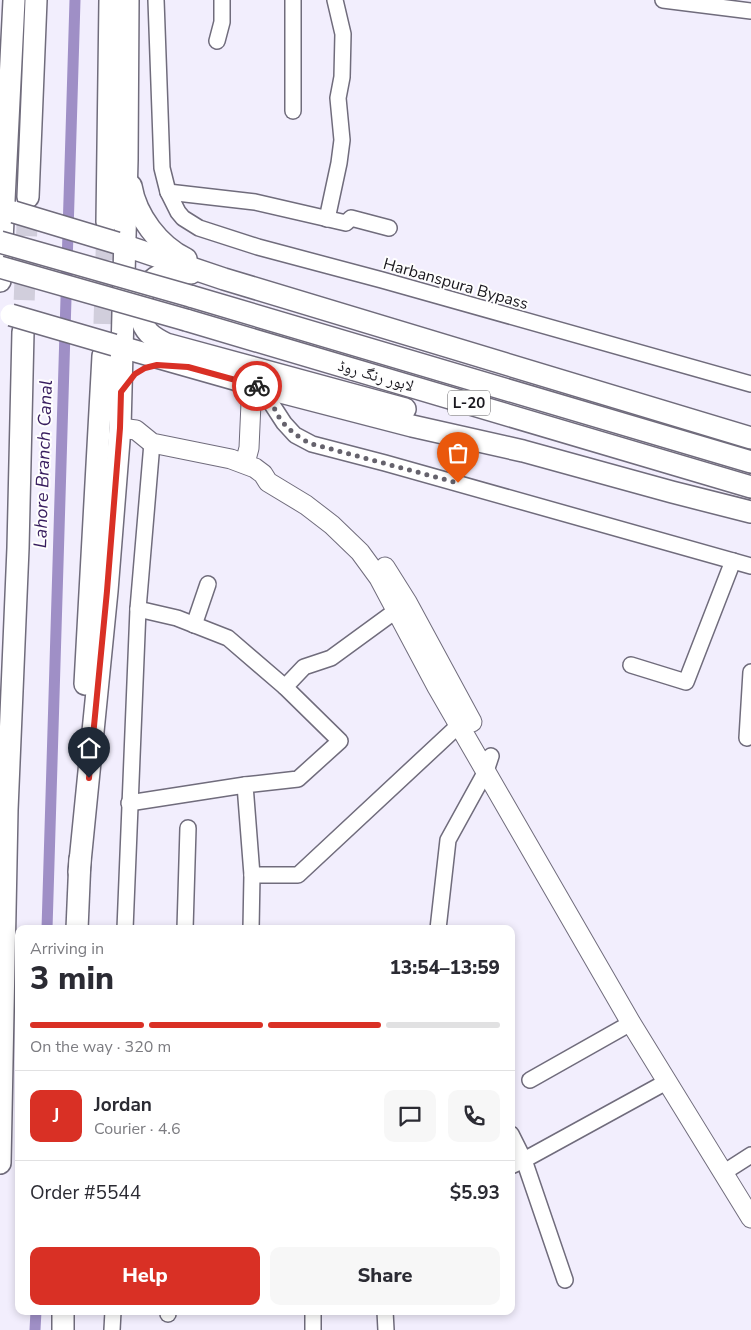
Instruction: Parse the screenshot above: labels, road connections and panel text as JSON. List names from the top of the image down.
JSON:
{
  "streets": {
    "highway": ["لاہور رنگ روڈ", "L-20"],
    "street": ["Harbanspura Bypass"]
  },
  "water": ["Lahore Branch Canal"],
  "page": {
    "heading": ["3 min", "Arriving in", "13:54–13:59"],
    "panel": [
      "Jordan",
      "Courier · 4.6",
      "Order #5544",
      "$5.93"
    ],
    "bar": "On the way · 320 m",
    "round": "J",
    "buttons": ["Help", "Share"]
  }
}
